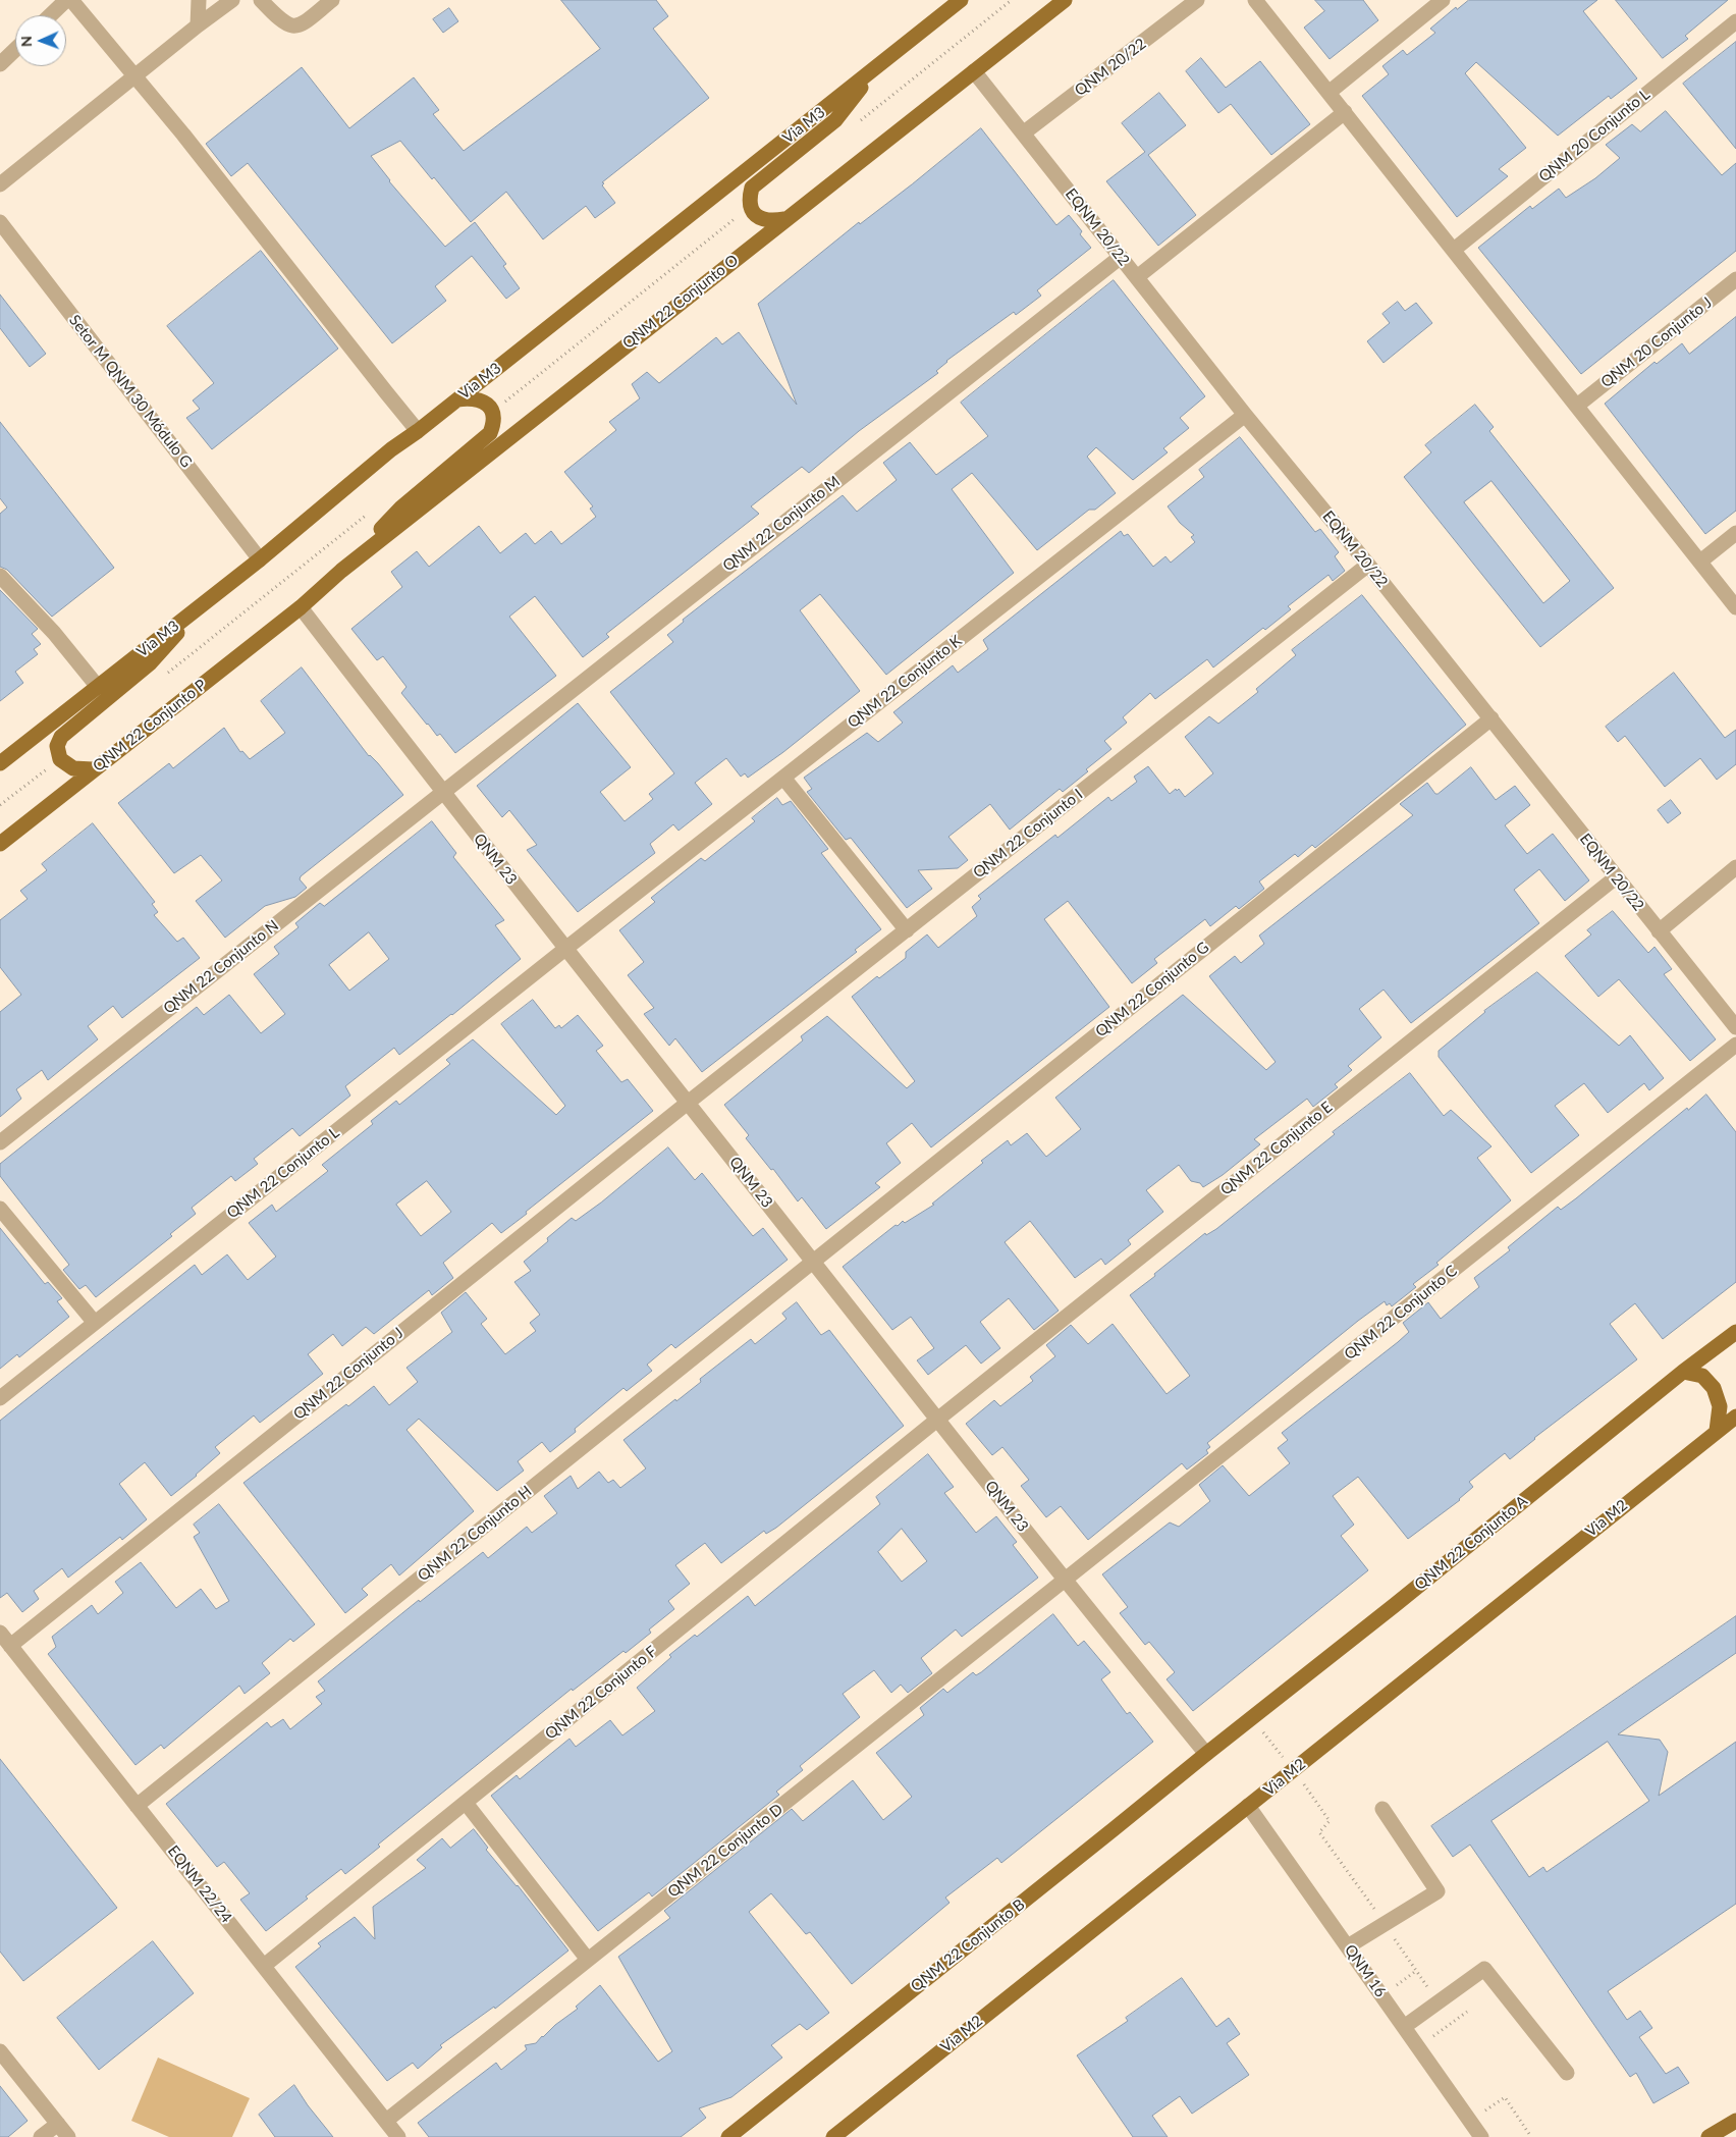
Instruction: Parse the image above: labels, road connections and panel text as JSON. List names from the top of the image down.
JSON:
{
  "streets": {
    "main road": [
      "Via M3",
      "QNM 22 Conjunto O",
      "QNM 22 Conjunto P",
      "Via M2",
      "QNM 22 Conjunto A",
      "QNM 22 Conjunto B"
    ],
    "street": [
      "QNM 20/22",
      "QNM 20 Conjunto L",
      "EQNM 20/22",
      "QNM 20 Conjunto J",
      "Setor M QNM 30 Módulo G",
      "QNM 22 Conjunto M",
      "QNM 22 Conjunto K",
      "QNM 22 Conjunto I",
      "QNM 23",
      "QNM 22 Conjunto N",
      "QNM 22 Conjunto G",
      "QNM 22 Conjunto E",
      "QNM 22 Conjunto L",
      "QNM 22 Conjunto C",
      "QNM 22 Conjunto J",
      "QNM 22 Conjunto H",
      "QNM 22 Conjunto F",
      "QNM 22 Conjunto D",
      "EQNM 22/24",
      "QNM 16"
    ]
  },
  "crossings": [
    ["QNM 20/22", "EQNM 20/22"],
    ["Via M3", "Setor M QNM 30 Módulo G"],
    ["EQNM 20/22", "QNM 22 Conjunto O"],
    ["EQNM 20/22", "QNM 22 Conjunto M"],
    ["EQNM 20/22", "QNM 22 Conjunto K"],
    ["EQNM 20/22", "QNM 22 Conjunto I"],
    ["EQNM 20/22", "QNM 22 Conjunto G"],
    ["EQNM 20/22", "QNM 22 Conjunto E"],
    ["QNM 22 Conjunto O", "QNM 22 Conjunto P"],
    ["QNM 22 Conjunto O", "QNM 23"],
    ["QNM 22 Conjunto M", "QNM 23"],
    ["QNM 22 Conjunto M", "QNM 22 Conjunto N"],
    ["QNM 22 Conjunto K", "QNM 23"],
    ["QNM 22 Conjunto K", "QNM 22 Conjunto L"],
    ["QNM 22 Conjunto P", "QNM 23"],
    ["QNM 22 Conjunto I", "QNM 23"],
    ["QNM 22 Conjunto I", "QNM 22 Conjunto J"],
    ["QNM 23", "QNM 22 Conjunto N"],
    ["QNM 23", "QNM 22 Conjunto G"],
    ["QNM 23", "QNM 22 Conjunto E"],
    ["QNM 23", "QNM 22 Conjunto L"],
    ["QNM 23", "QNM 22 Conjunto C"],
    ["QNM 23", "QNM 22 Conjunto J"],
    ["QNM 23", "QNM 22 Conjunto H"],
    ["QNM 23", "QNM 22 Conjunto A"],
    ["QNM 23", "QNM 22 Conjunto F"],
    ["QNM 23", "QNM 22 Conjunto D"],
    ["QNM 23", "QNM 22 Conjunto B"],
    ["QNM 22 Conjunto G", "QNM 22 Conjunto H"],
    ["QNM 22 Conjunto E", "QNM 22 Conjunto F"],
    ["QNM 22 Conjunto C", "QNM 22 Conjunto D"],
    ["QNM 22 Conjunto J", "EQNM 22/24"],
    ["Via M2", "QNM 16"],
    ["QNM 22 Conjunto H", "EQNM 22/24"],
    ["QNM 22 Conjunto A", "QNM 22 Conjunto B"],
    ["QNM 22 Conjunto F", "EQNM 22/24"],
    ["QNM 22 Conjunto D", "EQNM 22/24"]
  ],
  "north": "left"
}
